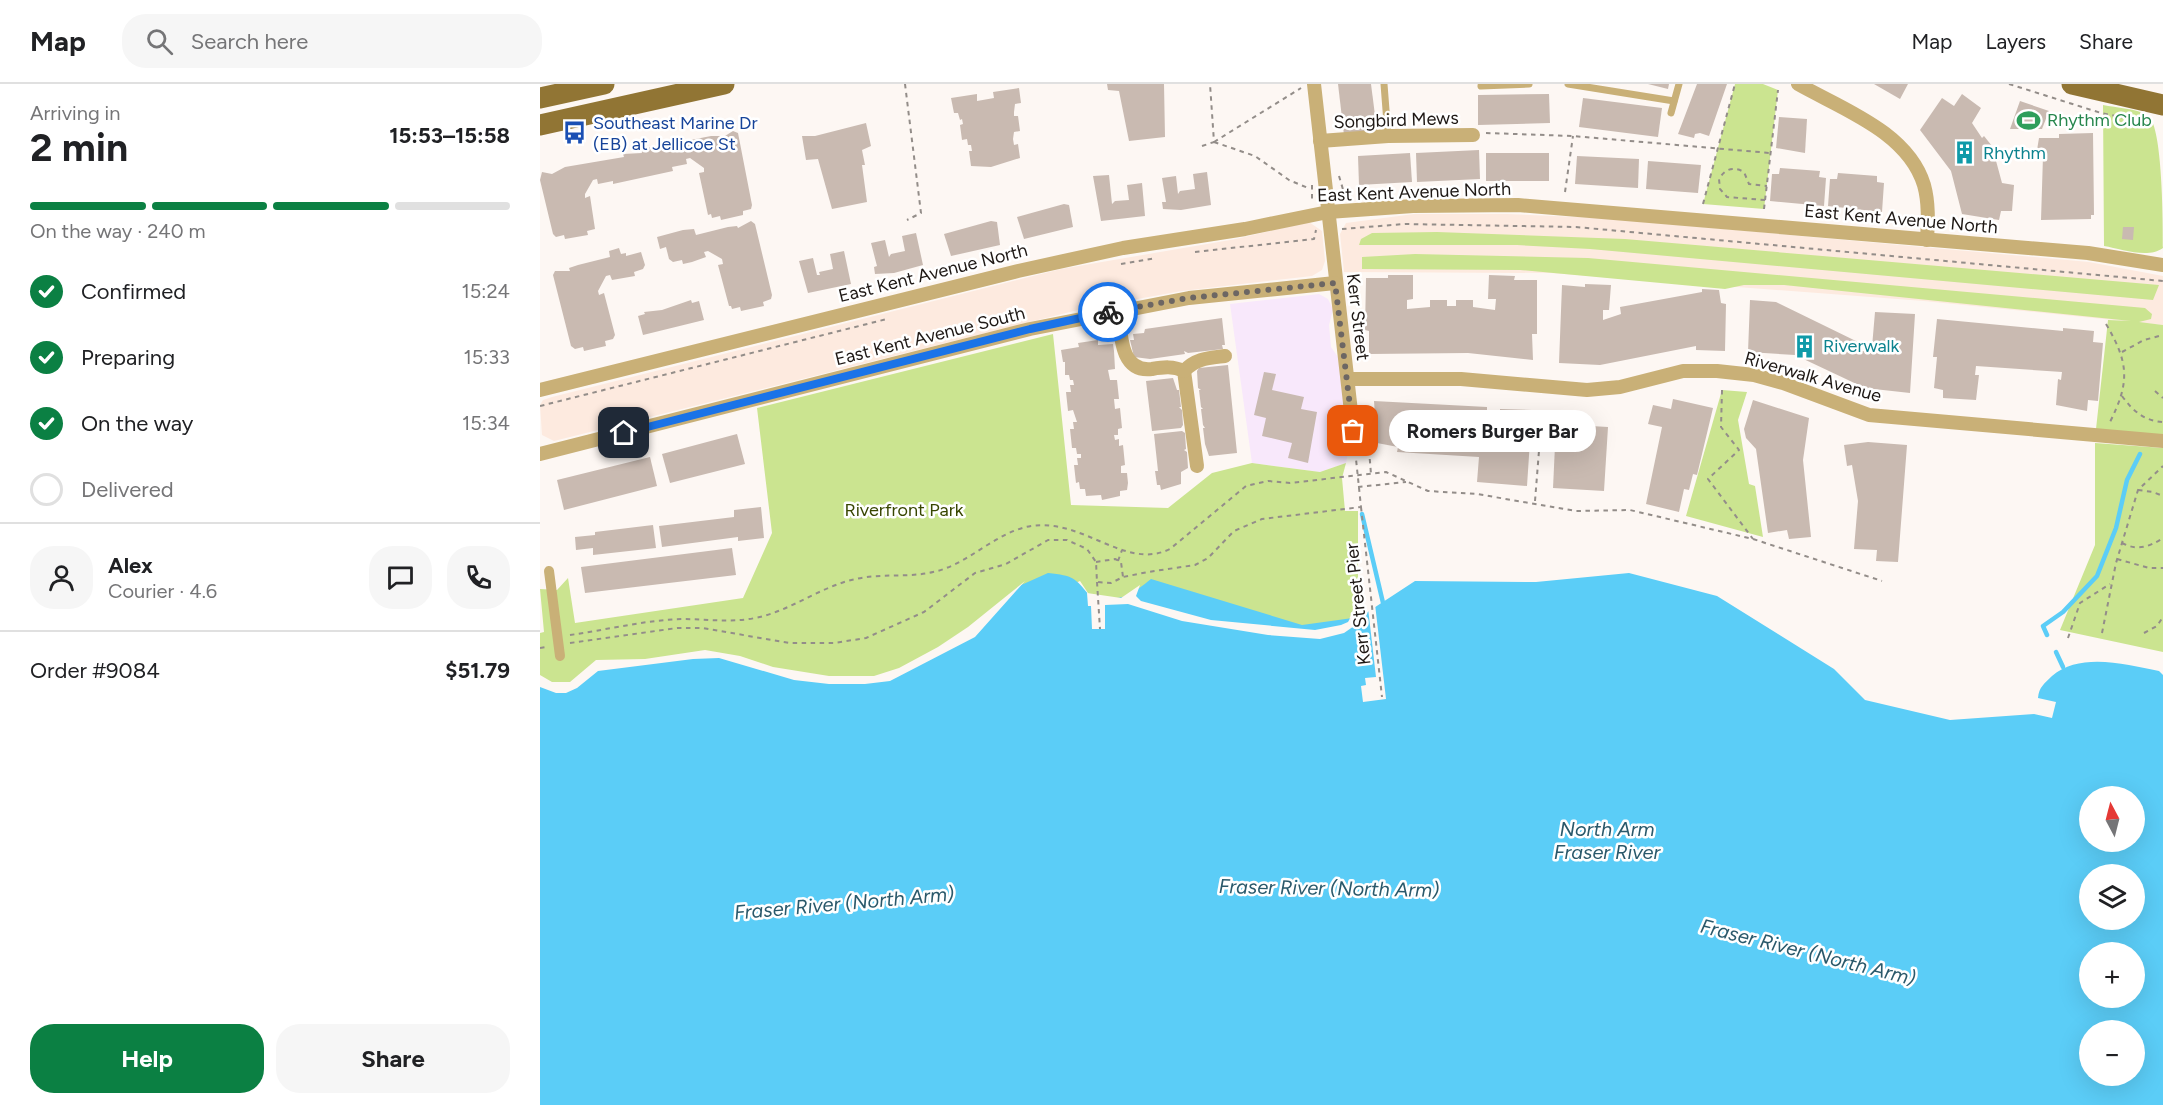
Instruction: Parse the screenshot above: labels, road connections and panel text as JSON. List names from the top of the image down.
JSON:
{
  "streets": {
    "street": [
      "Songbird Mews",
      "East Kent Avenue North",
      "Kerr Street",
      "East Kent Avenue South",
      "Riverwalk Avenue"
    ],
    "path": ["Kerr Street Pier"]
  },
  "crossings": [
    ["Songbird Mews", "Kerr Street"],
    ["East Kent Avenue North", "Kerr Street"],
    ["Kerr Street", "East Kent Avenue South"],
    ["Kerr Street", "Riverwalk Avenue"]
  ],
  "water": ["North Arm Fraser River", "Fraser River (North Arm)"],
  "parks": ["Riverfront Park"],
  "places": {
    "sports": ["Rhythm Club"],
    "bus stop": ["Southeast Marine Dr (EB) at Jellicoe St"],
    "building": ["Rhythm", "Riverwalk"],
    "other": ["Romers Burger Bar"]
  },
  "north": "top",
  "page": {
    "header": "Map",
    "search": "Search here",
    "nav": ["Map", "Layers", "Share"],
    "heading": ["2 min", "Arriving in", "15:53–15:58"],
    "panel": [
      "Alex",
      "Courier · 4.6",
      "Order #9084",
      "$51.79"
    ],
    "bar": "On the way · 240 m",
    "list": [
      ["Confirmed", "15:24"],
      ["Preparing", "15:33"],
      ["On the way", "15:34"],
      "Delivered"
    ],
    "bubble": "Romers Burger Bar",
    "map_buttons": ["+", "−"],
    "buttons": ["Help", "Share"]
  }
}
